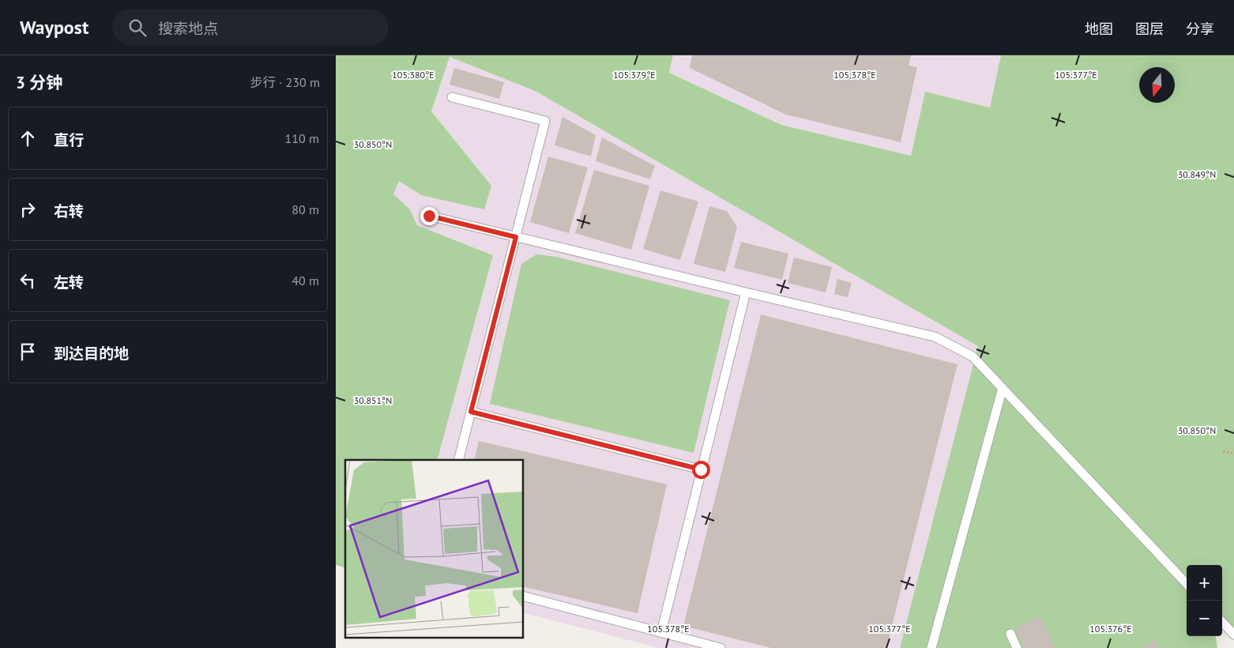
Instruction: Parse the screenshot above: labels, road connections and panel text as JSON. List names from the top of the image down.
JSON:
{
  "north": "bottom",
  "page": {
    "header": "Waypost",
    "search": "搜索地点",
    "nav": ["地图", "图层", "分享"],
    "heading": ["3 分钟", "步行 · 230 m"],
    "list": [
      ["直行", "110 m"],
      ["右转", "80 m"],
      ["左转", "40 m"],
      "到达目的地"
    ],
    "map_buttons": ["+", "−"]
  },
  "coordinates": [
    "105.380°E",
    "105.379°E",
    "105.378°E",
    "105.377°E",
    "30.850°N",
    "30.849°N",
    "30.851°N",
    "105.376°E"
  ]
}
